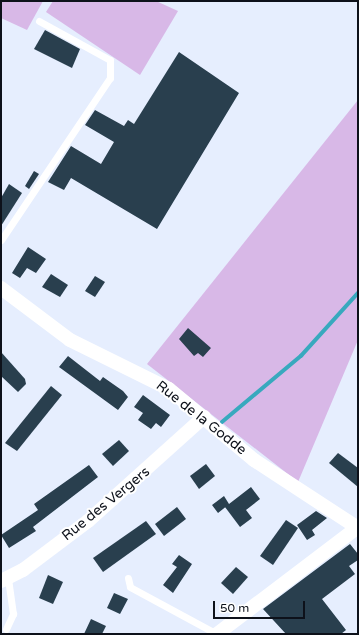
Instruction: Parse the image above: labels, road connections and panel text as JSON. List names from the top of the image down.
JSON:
{
  "streets": {
    "street": ["Rue de la Godde", "Rue des Vergers"]
  },
  "crossings": [
    ["Rue de la Godde", "Rue des Vergers"]
  ],
  "scale_bar": "50 m"
}
